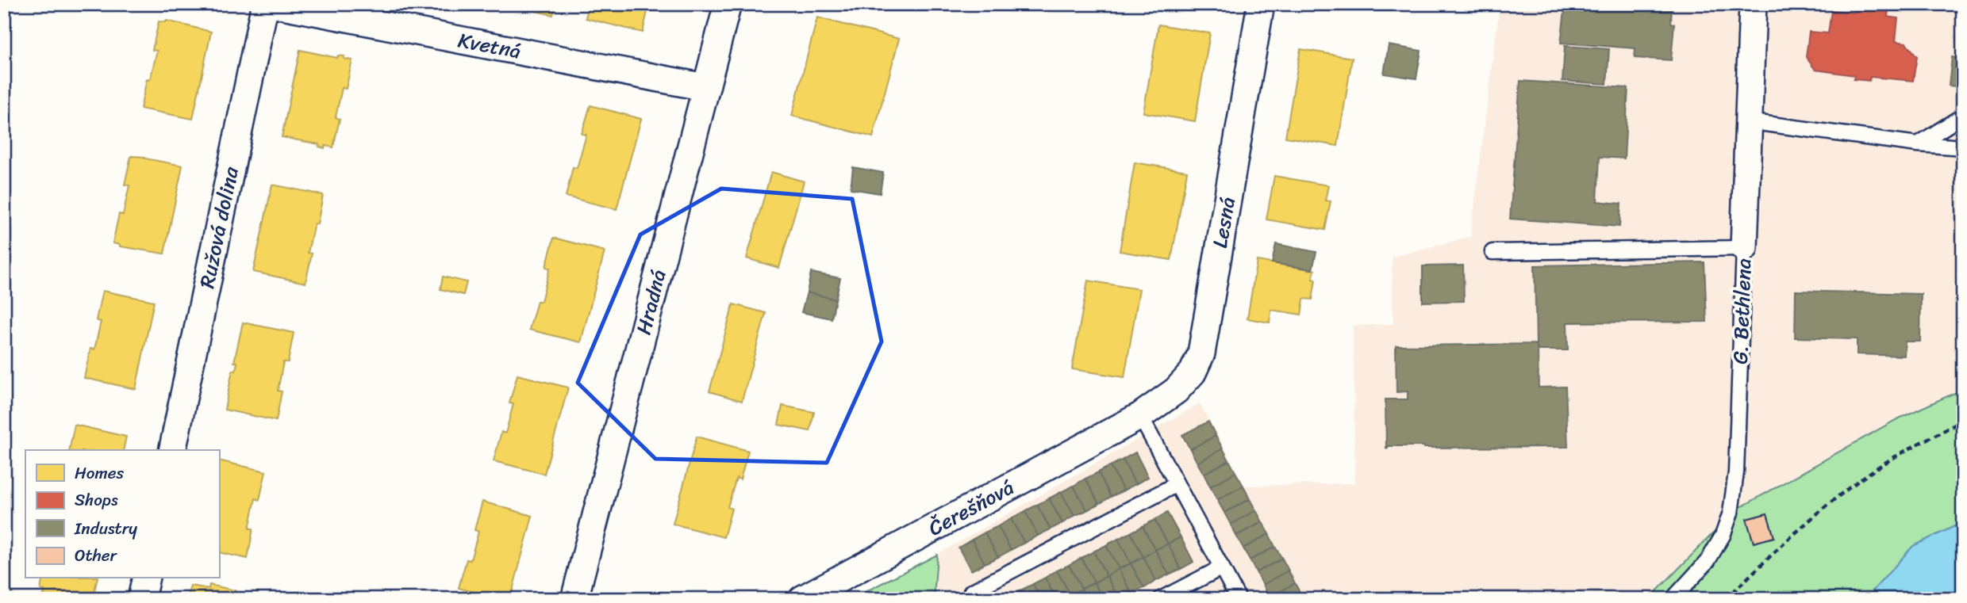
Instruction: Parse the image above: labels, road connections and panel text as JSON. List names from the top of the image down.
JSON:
{
  "streets": {
    "street": [
      "Kvetná",
      "Lesná",
      "Ružová dolina",
      "Hradná",
      "G. Bethlena",
      "Čerešňová"
    ]
  },
  "crossings": [
    ["Kvetná", "Hradná"],
    ["Lesná", "Čerešňová"]
  ],
  "legend": [
    "Homes",
    "Shops",
    "Industry",
    "Other"
  ]
}
